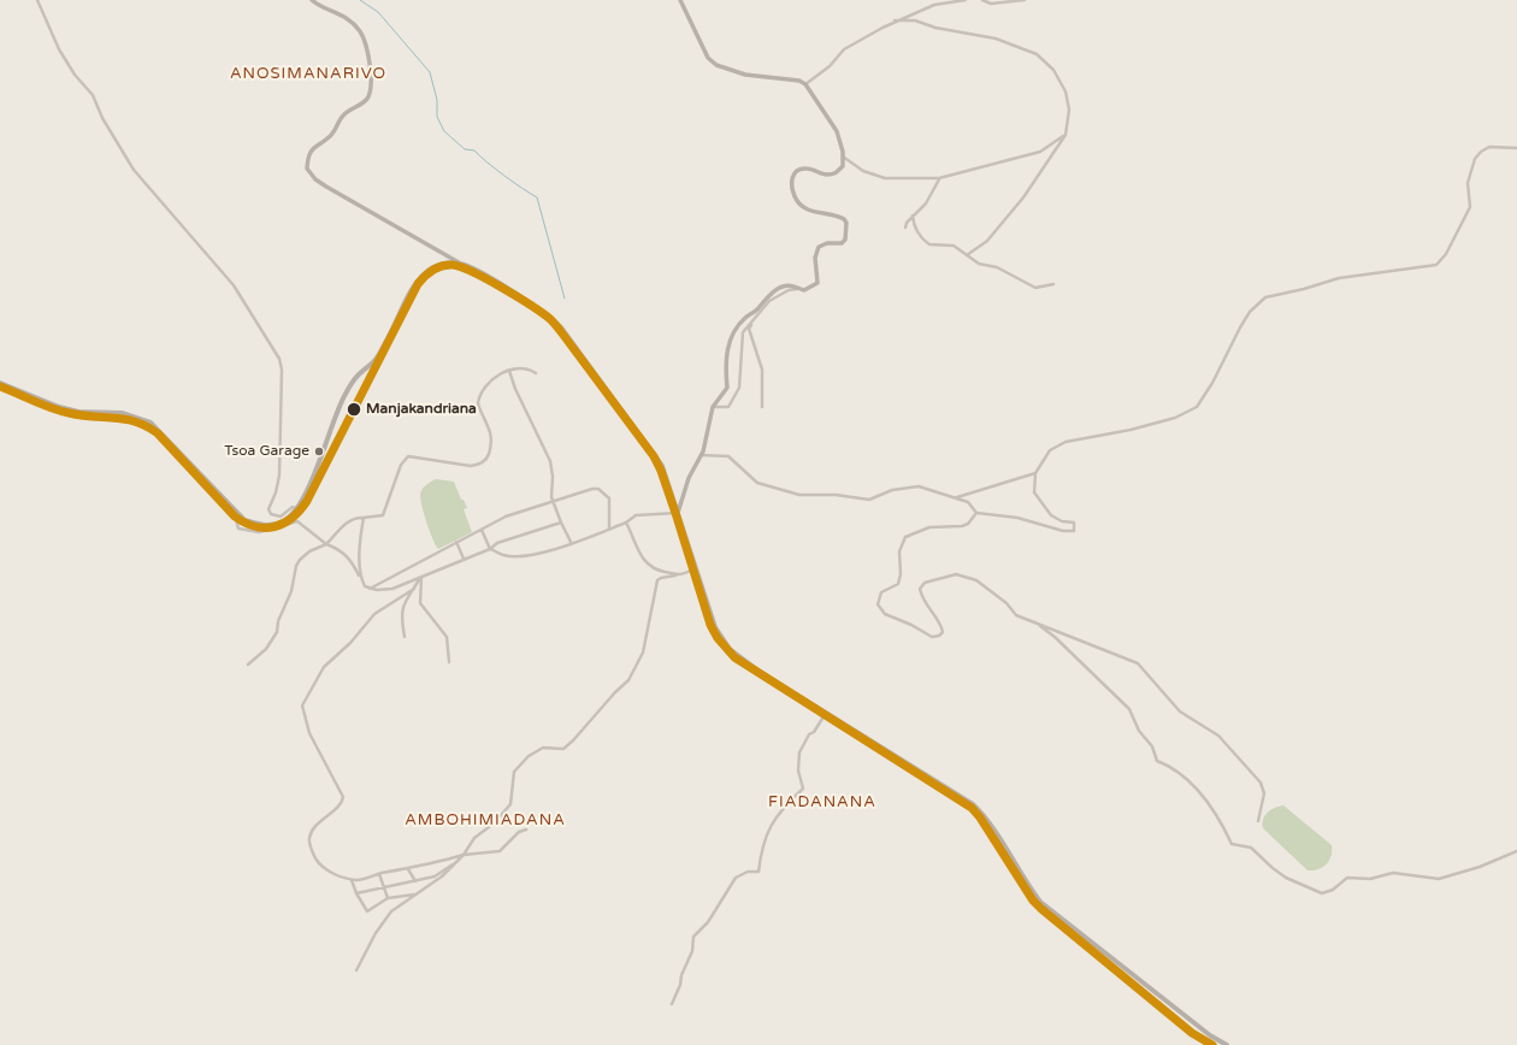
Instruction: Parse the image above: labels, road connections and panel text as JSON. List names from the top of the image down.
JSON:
{
  "districts": ["ANOSIMANARIVO", "FIADANANA", "AMBOHIMIADANA"],
  "places": ["Manjakandriana", "Tsoa Garage"]
}
